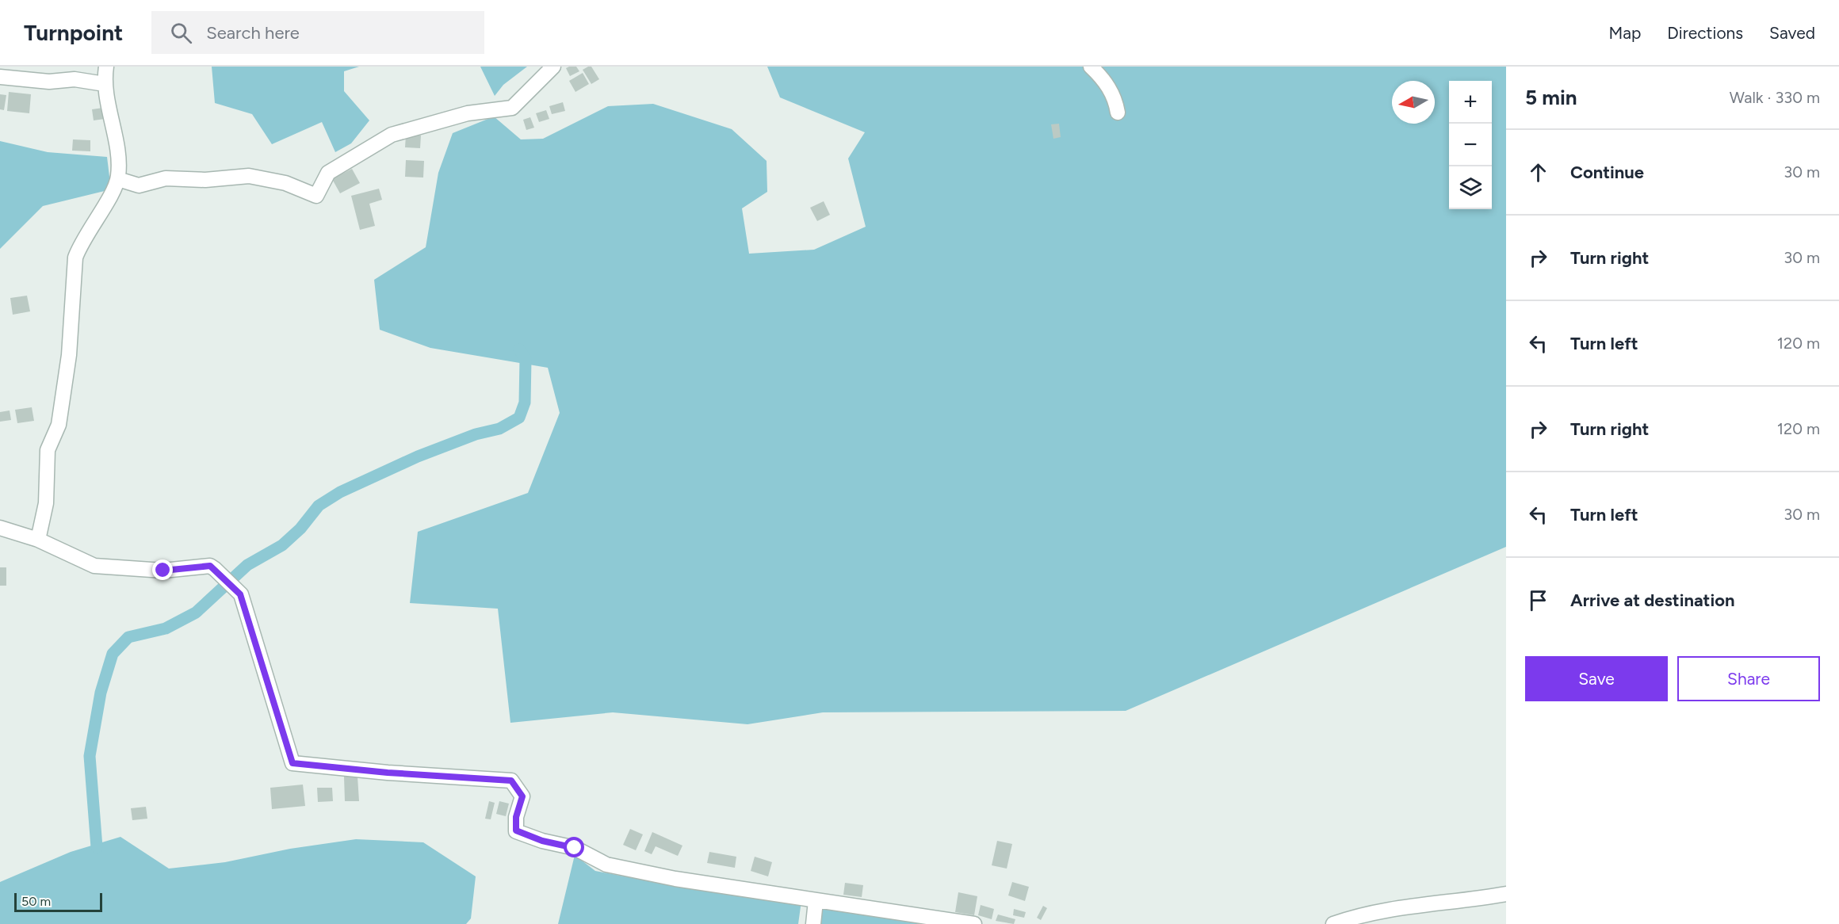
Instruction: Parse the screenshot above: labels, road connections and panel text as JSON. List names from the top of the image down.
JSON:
{
  "scale_bar": "50 m",
  "north": "left",
  "page": {
    "header": "Turnpoint",
    "search": "Search here",
    "nav": ["Map", "Directions", "Saved"],
    "heading": ["5 min", "Walk · 330 m"],
    "map_buttons": ["+", "−"],
    "list": [
      ["Continue", "30 m"],
      ["Turn right", "30 m"],
      ["Turn left", "120 m"],
      ["Turn right", "120 m"],
      ["Turn left", "30 m"],
      "Arrive at destination"
    ],
    "buttons": ["Save", "Share"],
    "scale": "50 m"
  }
}
